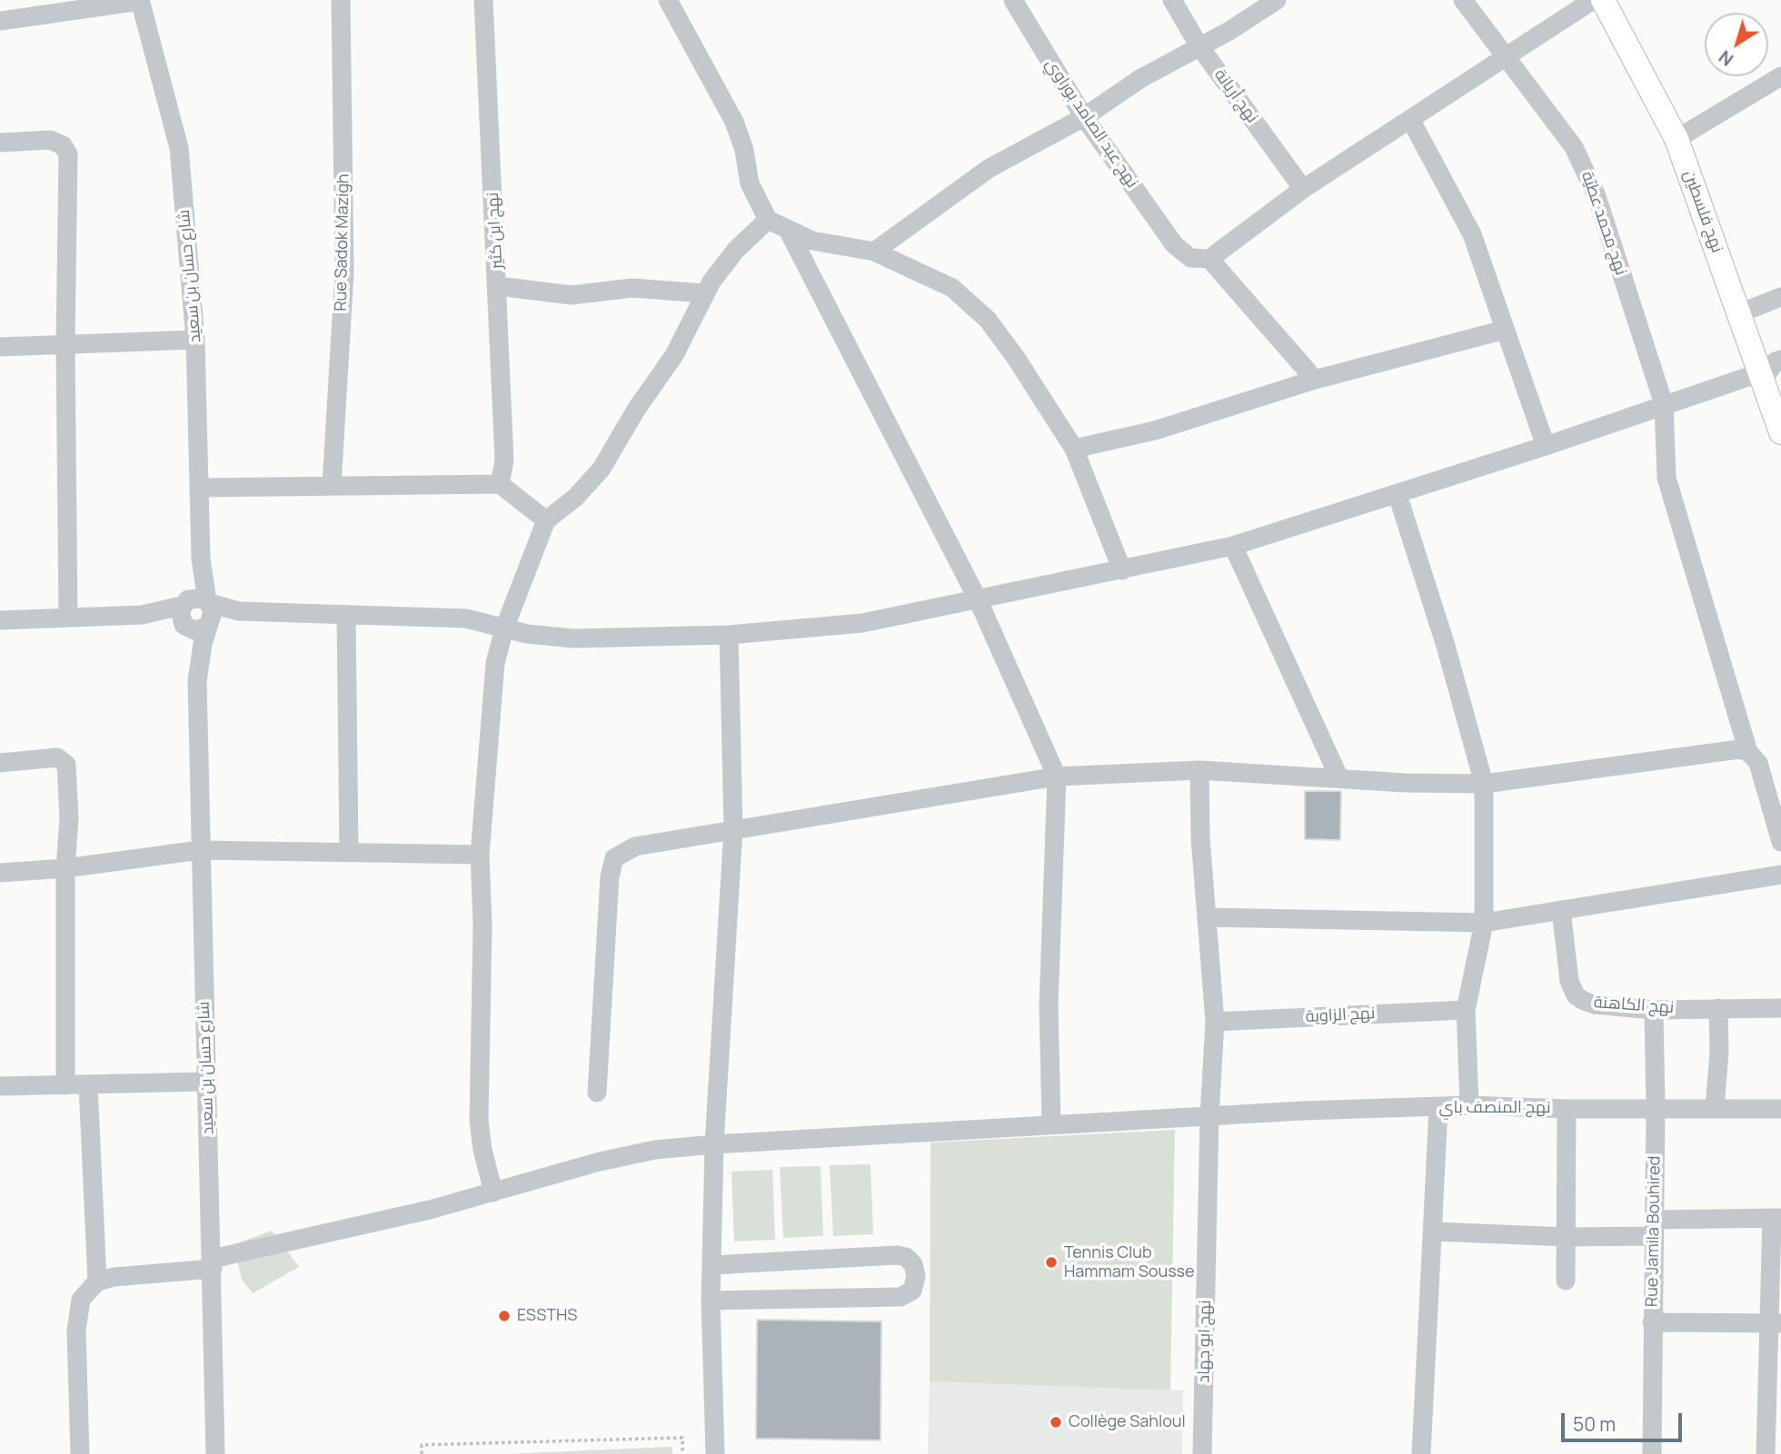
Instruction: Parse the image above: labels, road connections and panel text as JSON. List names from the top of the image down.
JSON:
{
  "streets": {
    "main road": ["نهج فلسطين"],
    "street": [
      "نهج أريانة",
      "نهج عبد الصامد بوراوي",
      "نهج محمد عطيّة",
      "نهج ابن كثير",
      "Rue Sadok Mazigh",
      "شارع حسان بن سعيد",
      "نهج الكاهنة",
      "نهج الزاوية",
      "نهج المنصف باي",
      "Rue Jamila Bouhired",
      "نهج ابو جهاد"
    ]
  },
  "crossings": [
    ["شارع حسان بن سعيد", "نهج المنصف باي"],
    ["نهج الكاهنة", "Rue Jamila Bouhired"],
    ["نهج الزاوية", "نهج ابو جهاد"],
    ["نهج المنصف باي", "Rue Jamila Bouhired"],
    ["نهج المنصف باي", "نهج ابو جهاد"]
  ],
  "places": ["Tennis Club Hammam Sousse", "ESSTHS", "Collège Sahloul"],
  "scale_bar": "50 m",
  "north": "bottom left"
}
